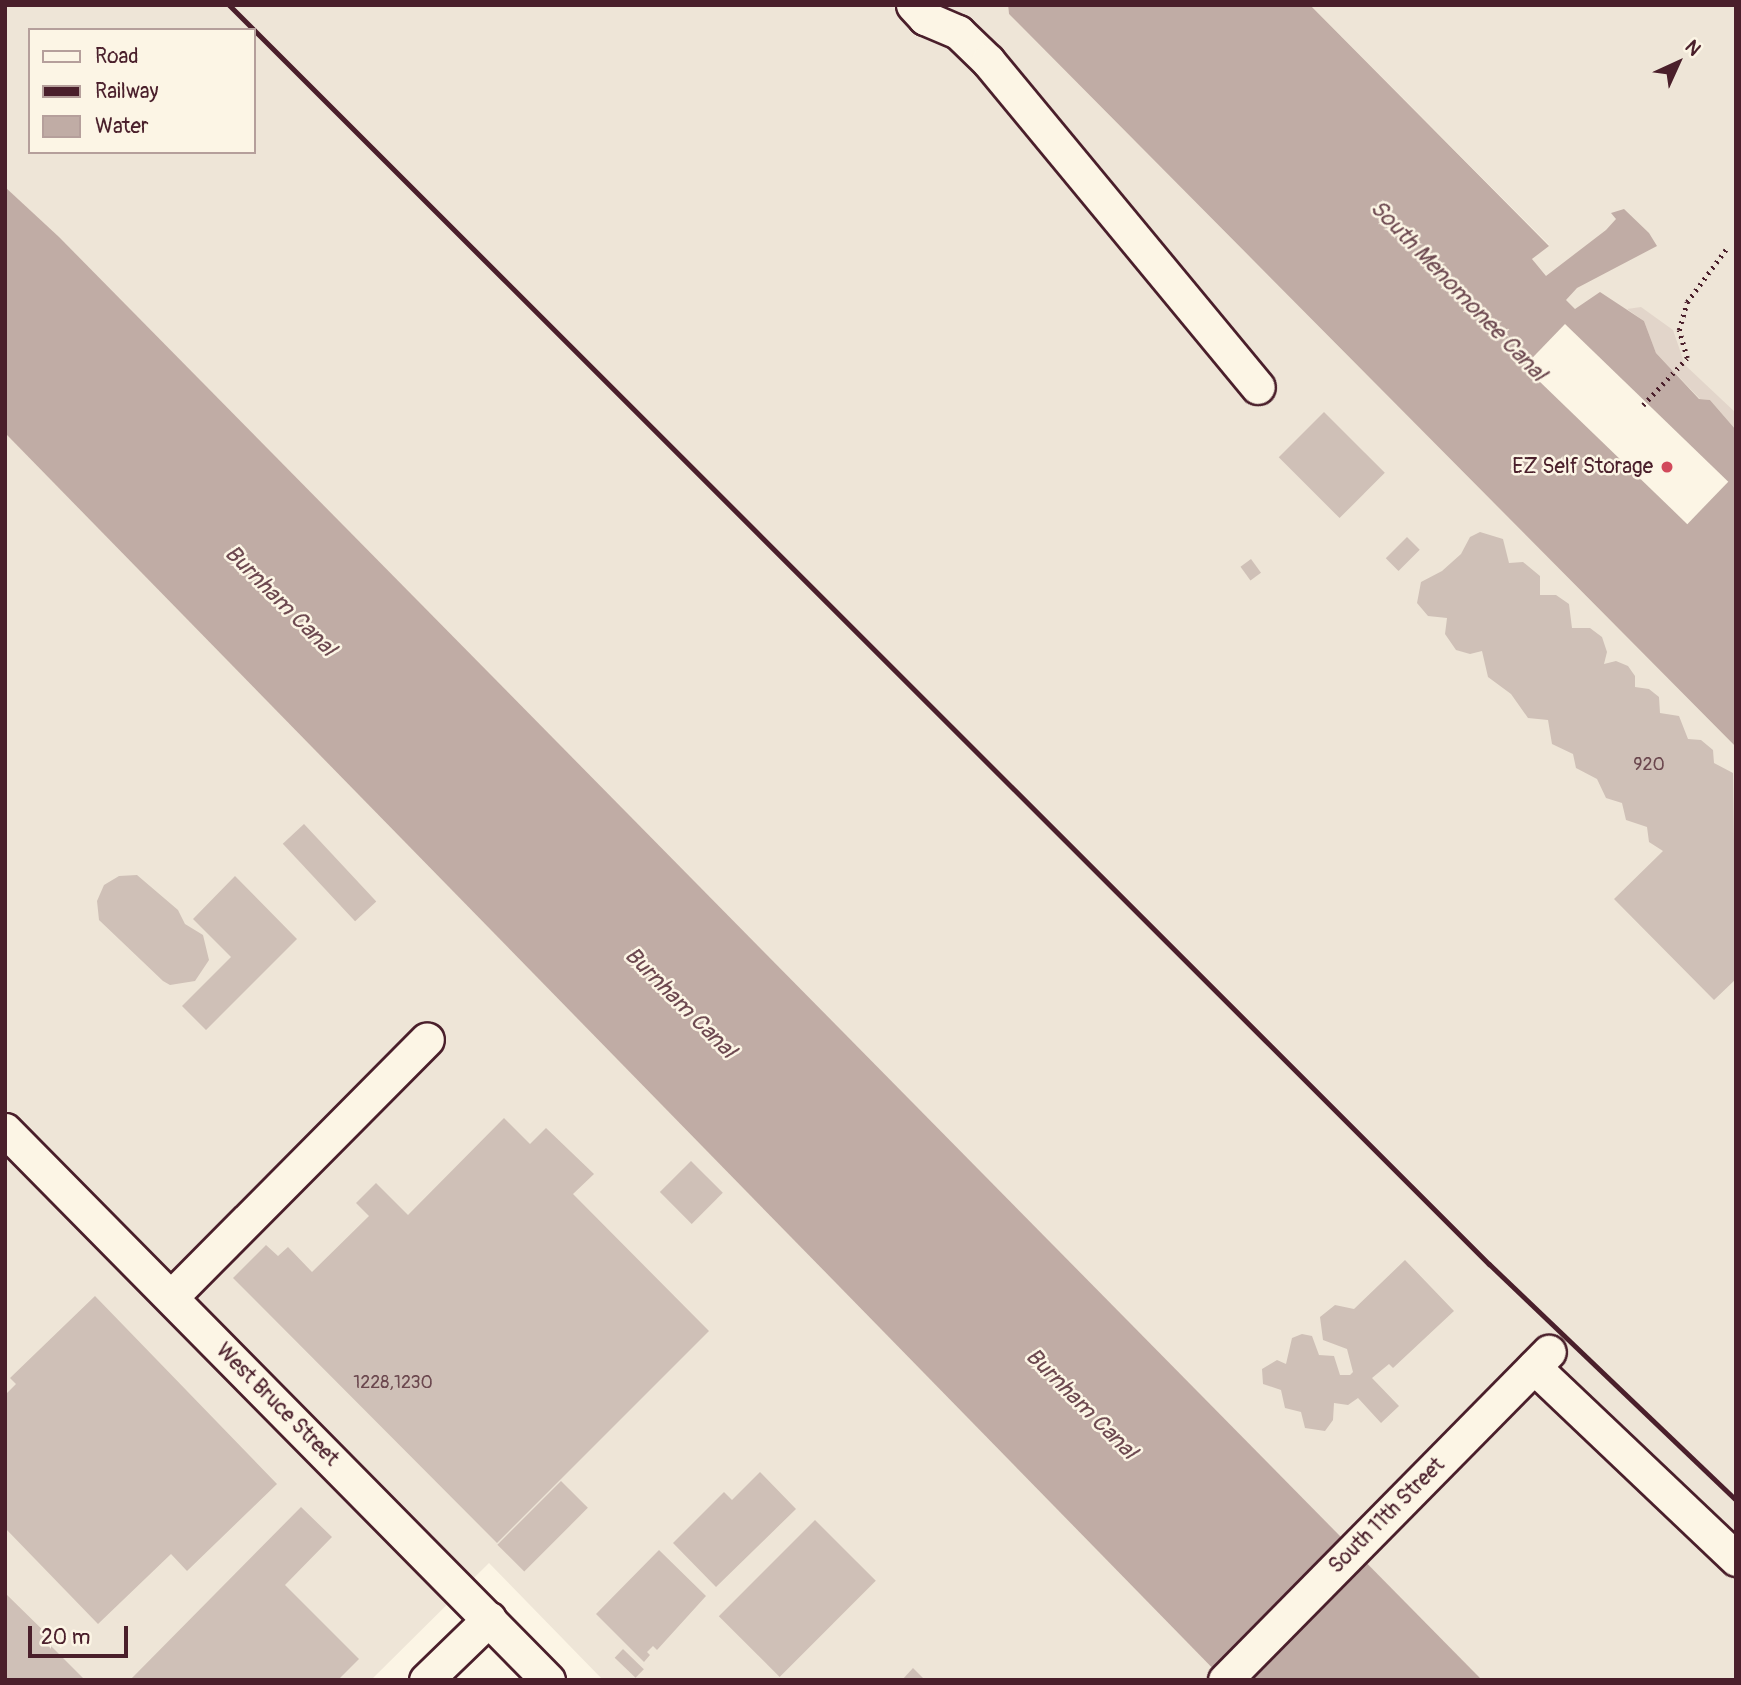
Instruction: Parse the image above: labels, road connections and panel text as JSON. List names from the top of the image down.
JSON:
{
  "streets": {
    "street": ["West Bruce Street", "South 11th Street"]
  },
  "water": ["South Menomonee Canal", "Burnham Canal"],
  "places": ["EZ Self Storage"],
  "house_numbers": ["920", "1228,1230"],
  "legend": ["Road", "Railway", "Water"],
  "scale_bar": "20 m",
  "north": "top right"
}
